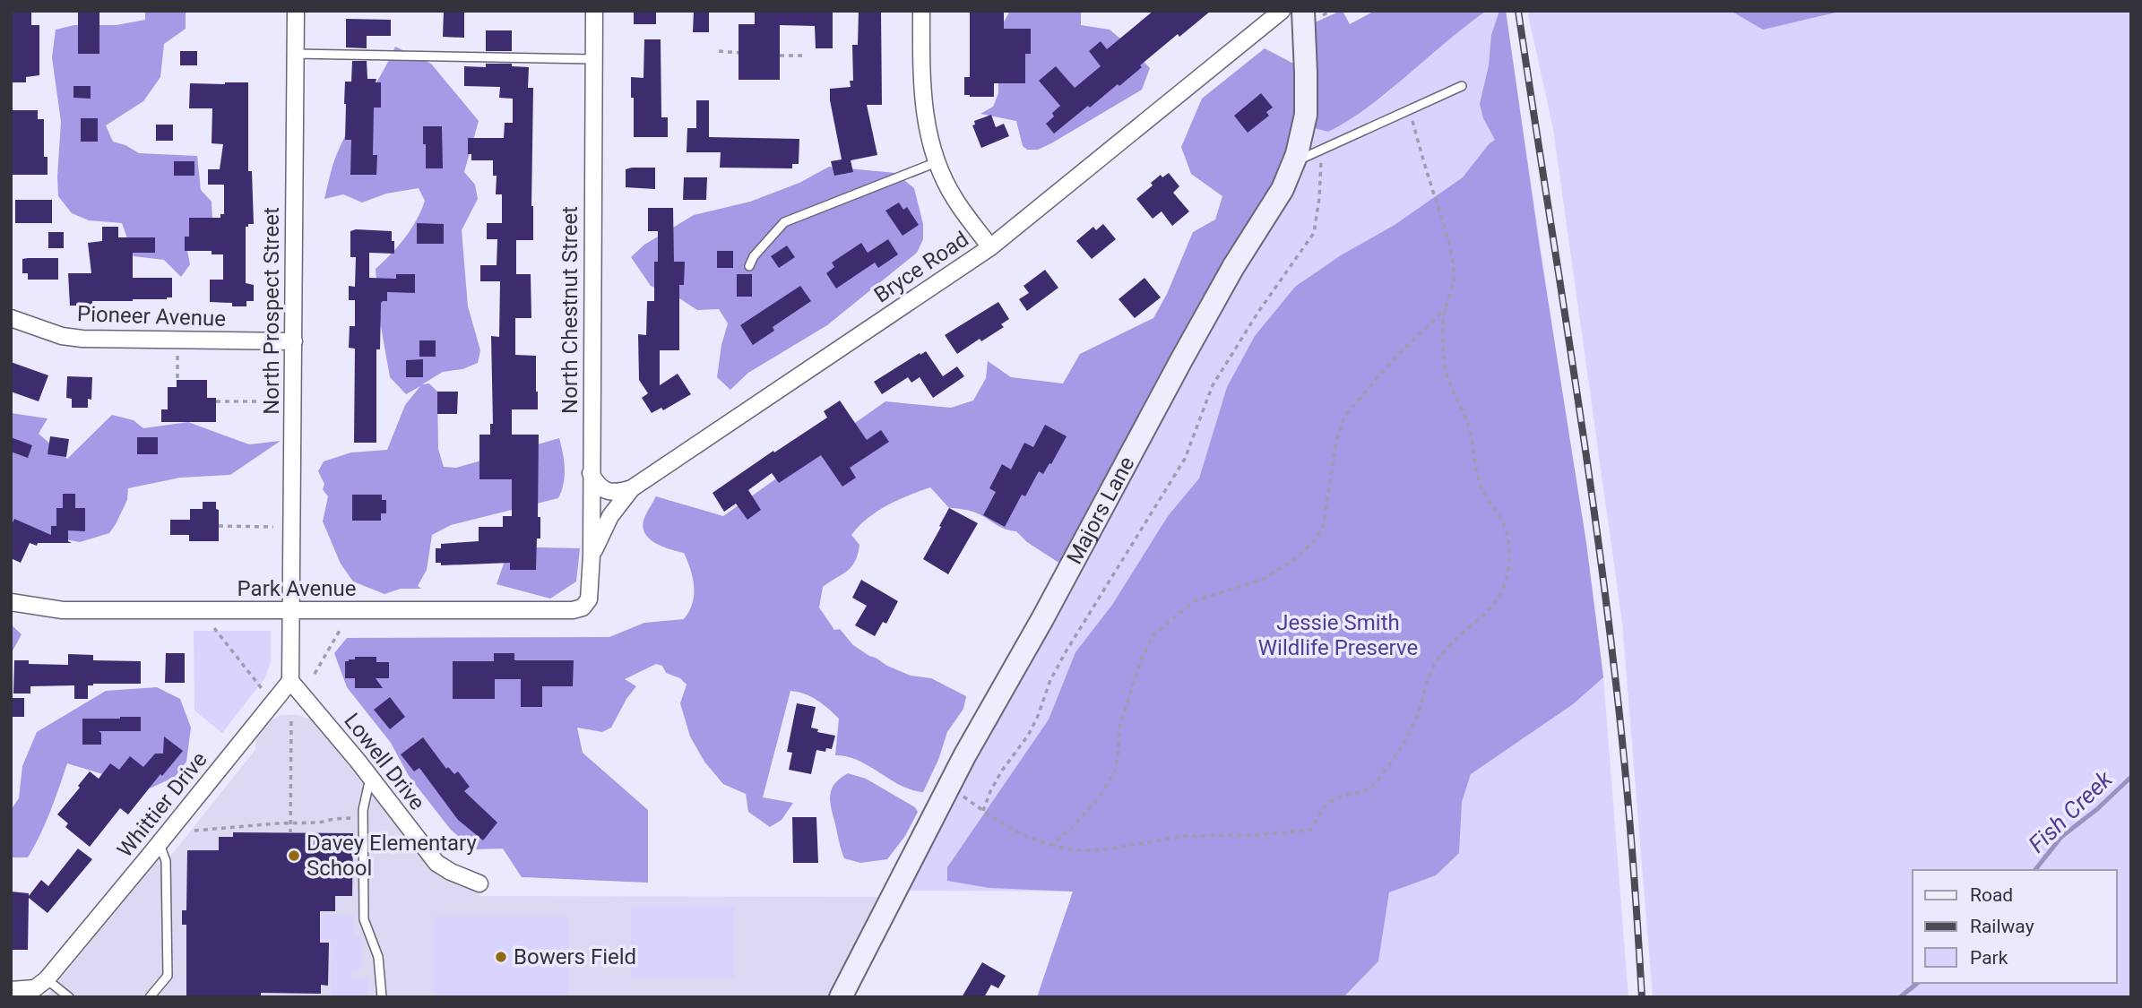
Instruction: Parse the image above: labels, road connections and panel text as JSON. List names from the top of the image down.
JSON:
{
  "streets": {
    "street": [
      "Bryce Road",
      "North Chestnut Street",
      "North Prospect Street",
      "Pioneer Avenue",
      "Majors Lane",
      "Park Avenue",
      "Lowell Drive",
      "Whittier Drive"
    ]
  },
  "crossings": [
    ["Bryce Road", "North Chestnut Street"],
    ["North Chestnut Street", "Park Avenue"],
    ["North Prospect Street", "Pioneer Avenue"],
    ["North Prospect Street", "Park Avenue"],
    ["Lowell Drive", "Whittier Drive"]
  ],
  "water": ["Fish Creek"],
  "parks": ["Jessie Smith Wildlife Preserve"],
  "places": ["Davey Elementary School", "Bowers Field"],
  "legend": ["Road", "Railway", "Park"]
}
